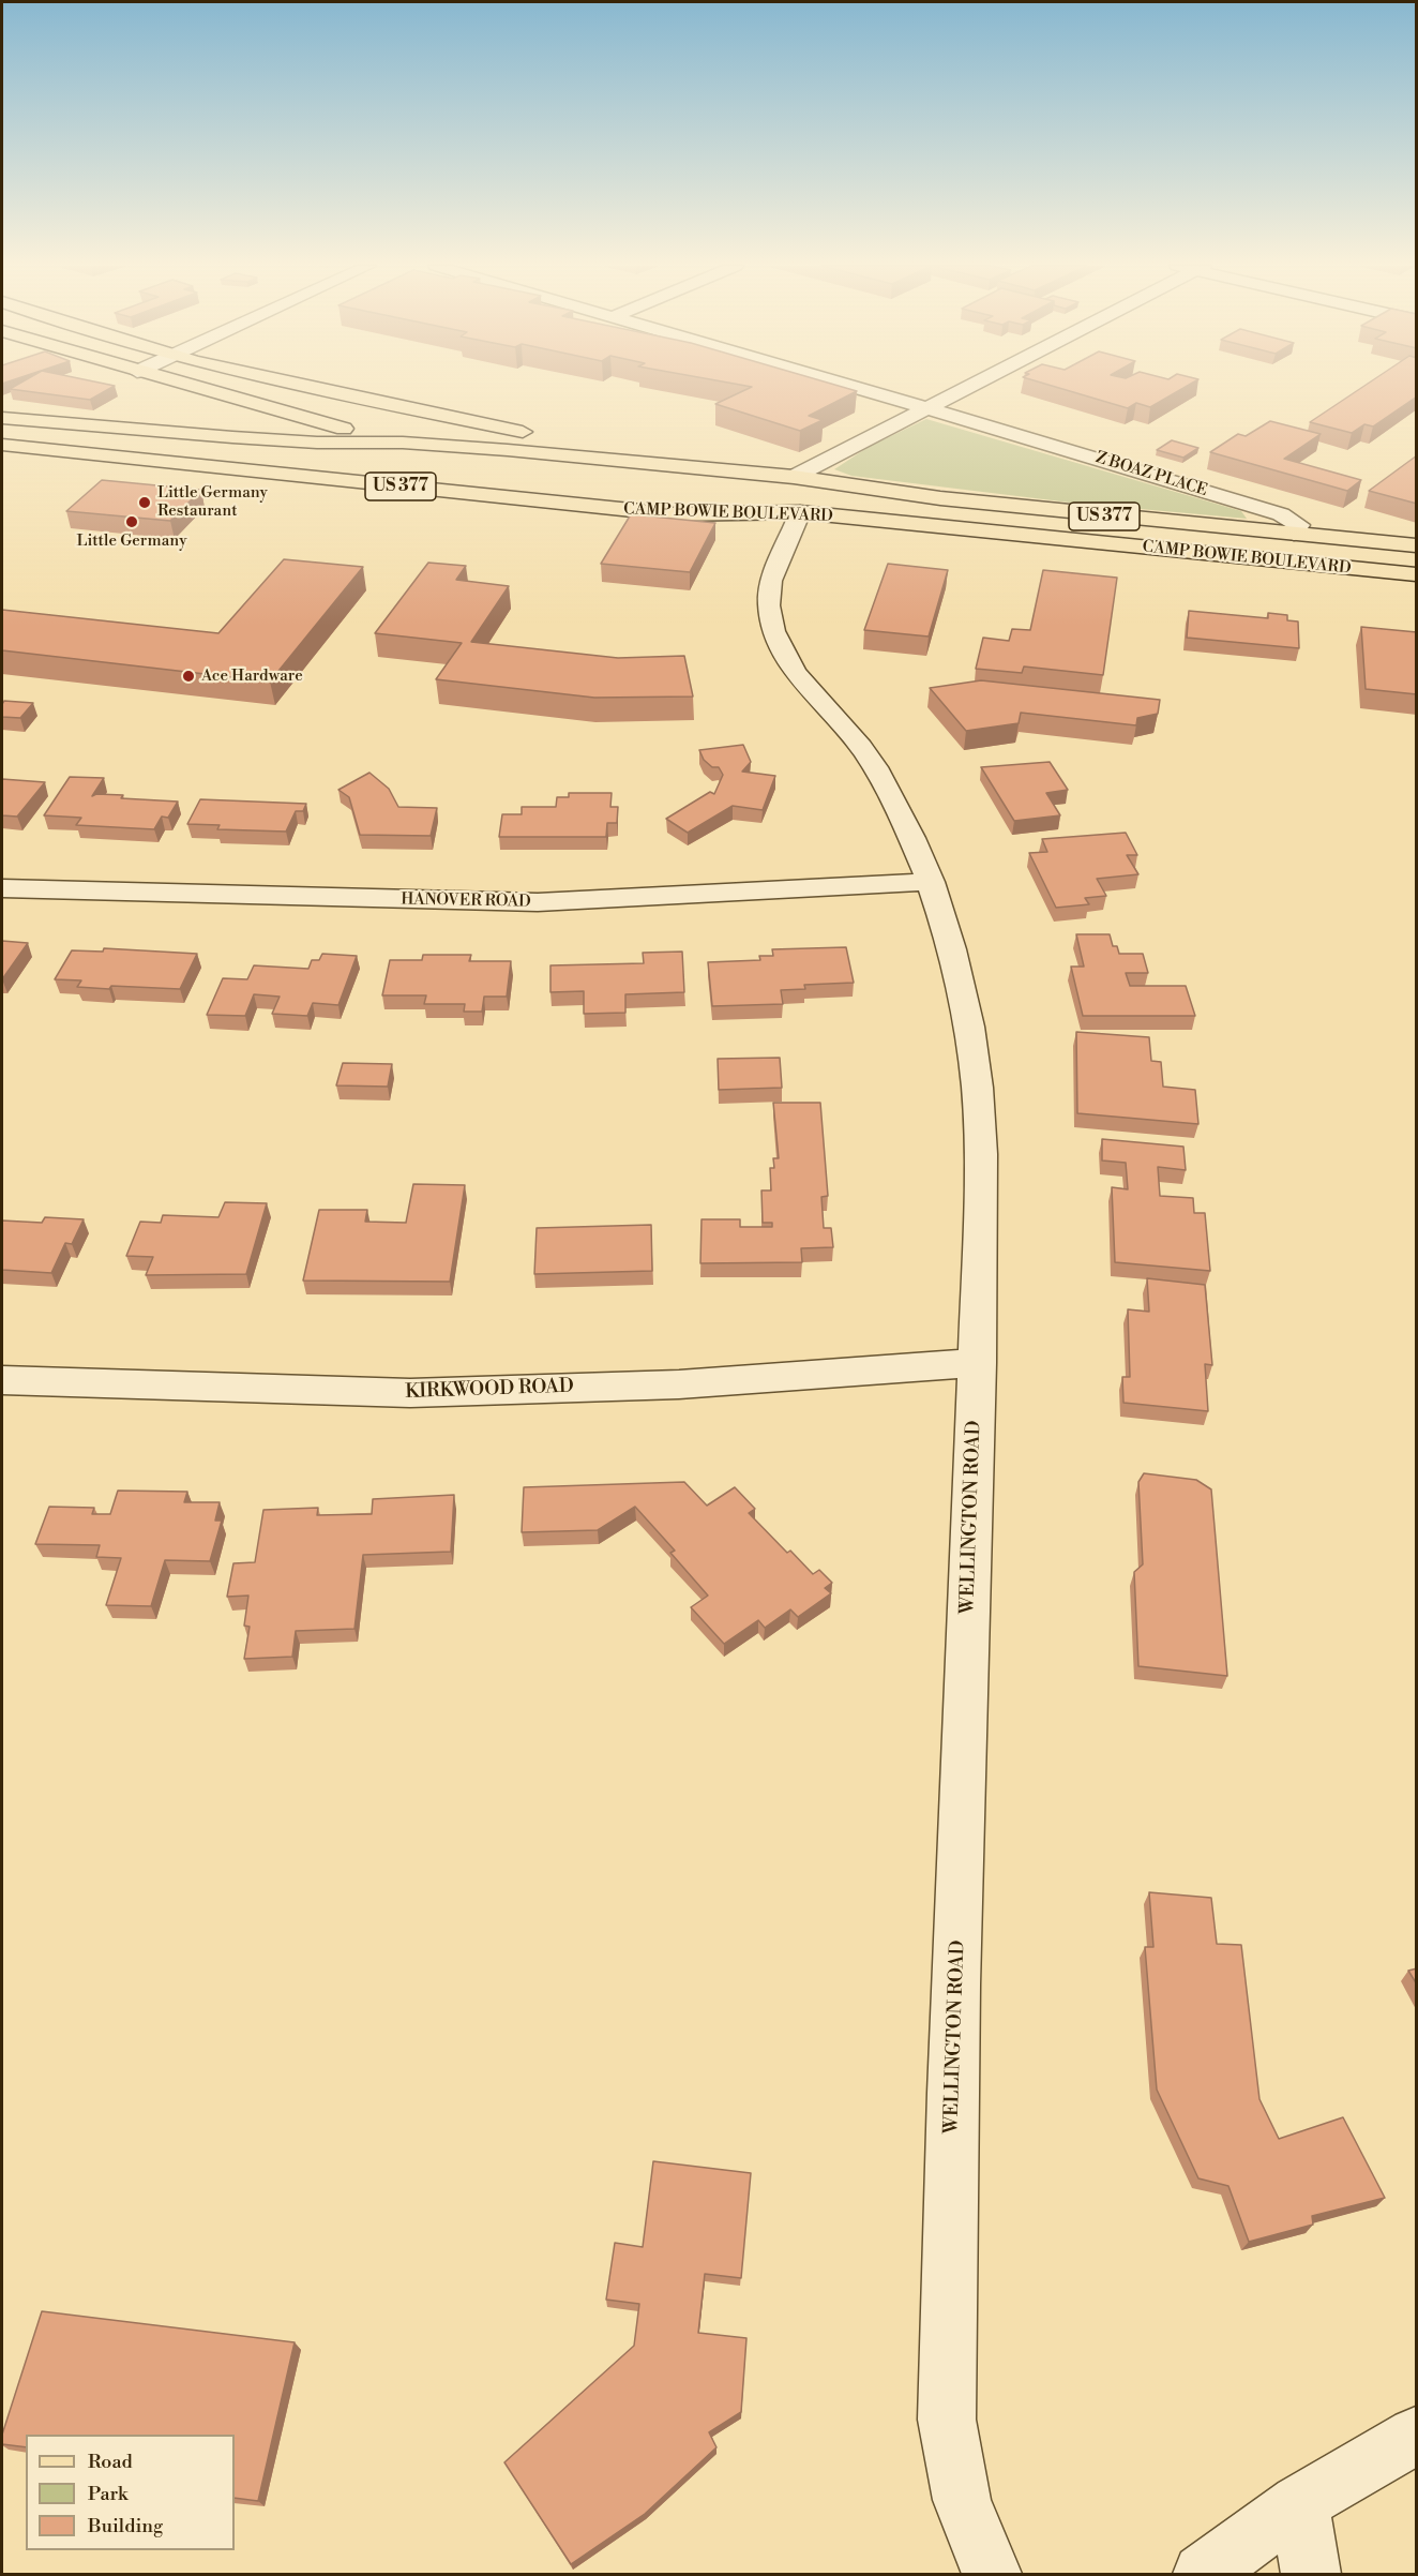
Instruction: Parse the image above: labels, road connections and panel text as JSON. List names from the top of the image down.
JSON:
{
  "streets": {
    "main road": ["US 377", "CAMP BOWIE BOULEVARD"],
    "street": [
      "Z BOAZ PLACE",
      "HANOVER ROAD",
      "KIRKWOOD ROAD",
      "WELLINGTON ROAD"
    ]
  },
  "crossings": [
    ["Z BOAZ PLACE", "CAMP BOWIE BOULEVARD"],
    ["CAMP BOWIE BOULEVARD", "WELLINGTON ROAD"],
    ["HANOVER ROAD", "WELLINGTON ROAD"],
    ["KIRKWOOD ROAD", "WELLINGTON ROAD"]
  ],
  "places": ["Little Germany Restaurant", "Little Germany", "Ace Hardware"],
  "legend": ["Road", "Park", "Building"]
}
